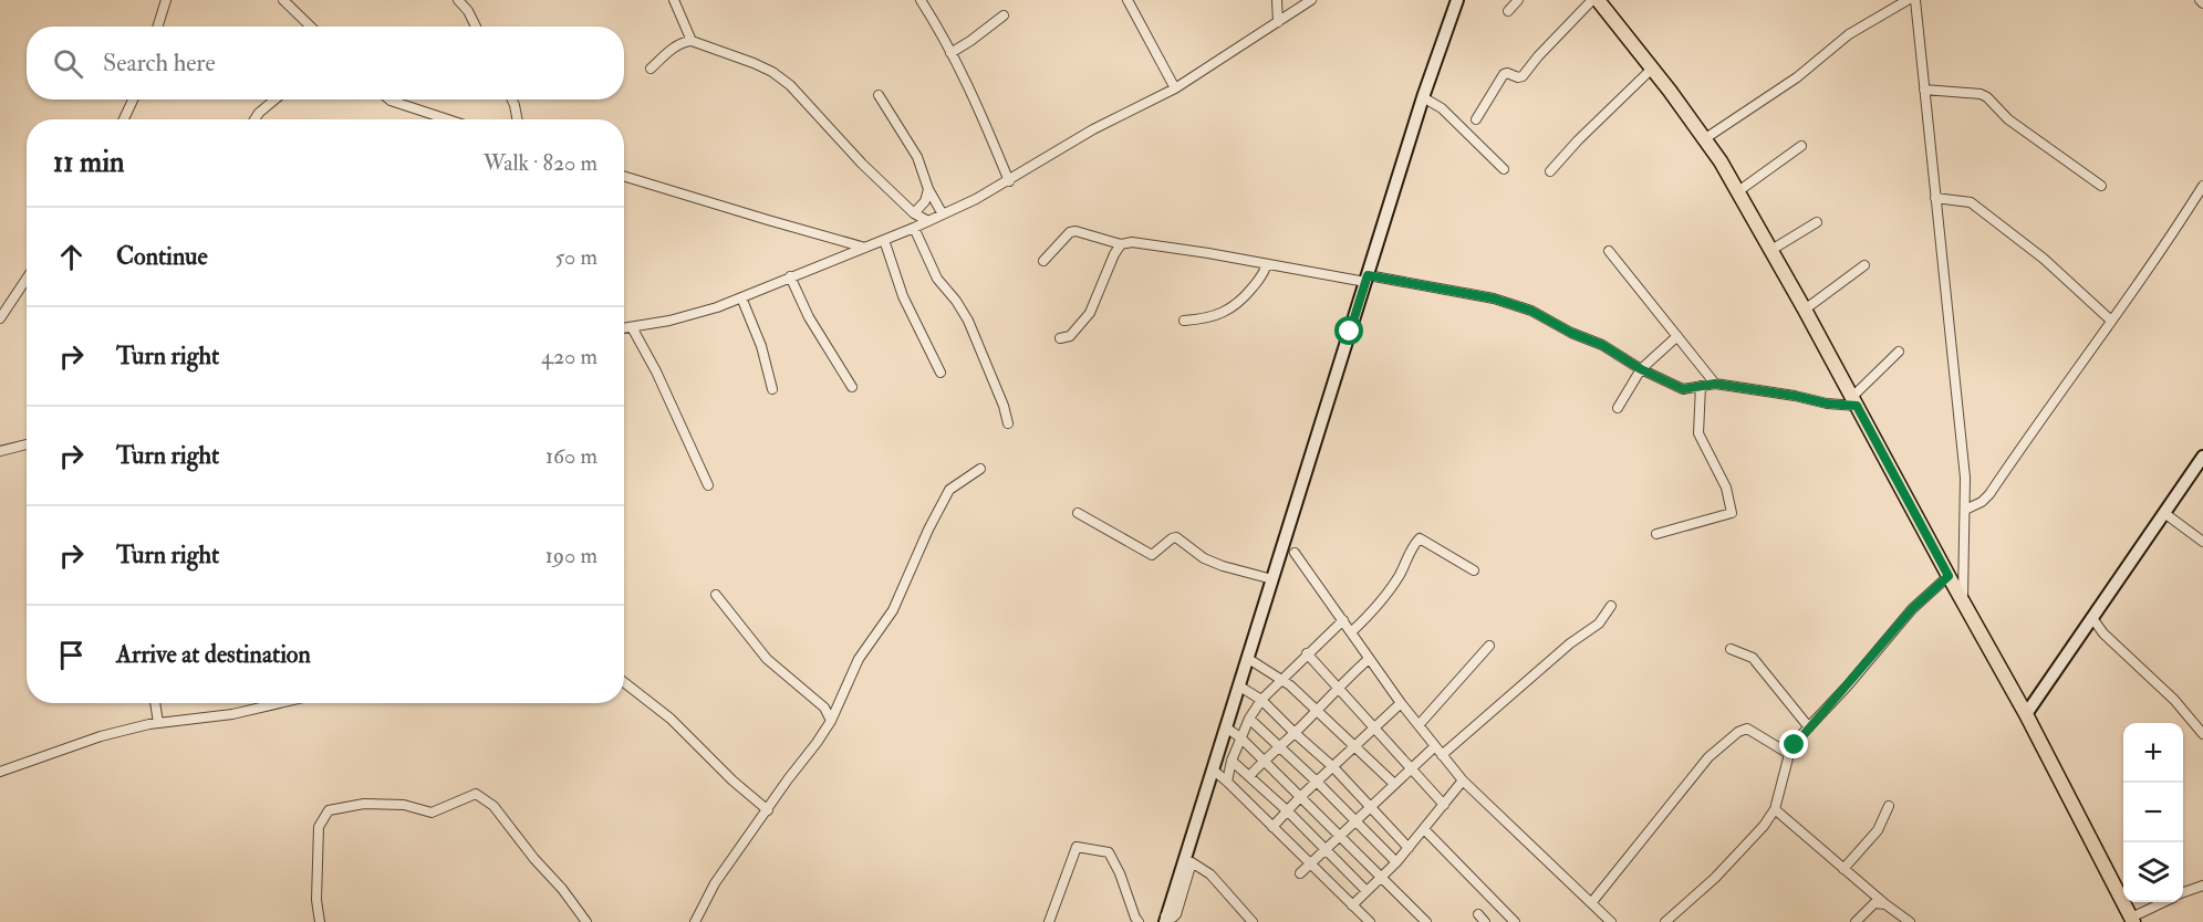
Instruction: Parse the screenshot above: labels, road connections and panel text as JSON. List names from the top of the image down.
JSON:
{
  "page": {
    "search": "Search here",
    "heading": ["11 min", "Walk · 820 m"],
    "list": [
      ["Continue", "50 m"],
      ["Turn right", "420 m"],
      ["Turn right", "160 m"],
      ["Turn right", "190 m"],
      "Arrive at destination"
    ],
    "map_buttons": ["+", "−"]
  }
}
